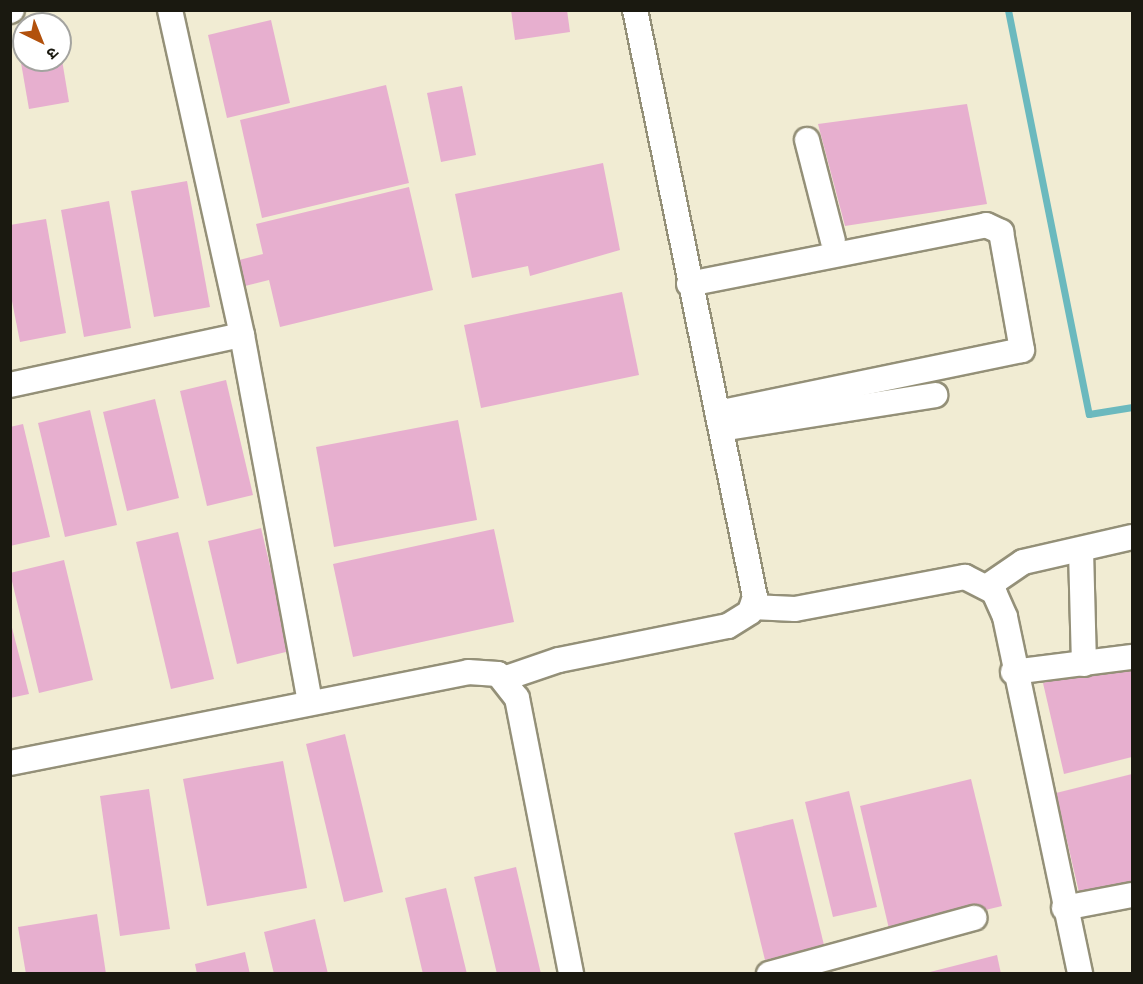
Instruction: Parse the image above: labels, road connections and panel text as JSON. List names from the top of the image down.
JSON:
{
  "north": "bottom right"
}
